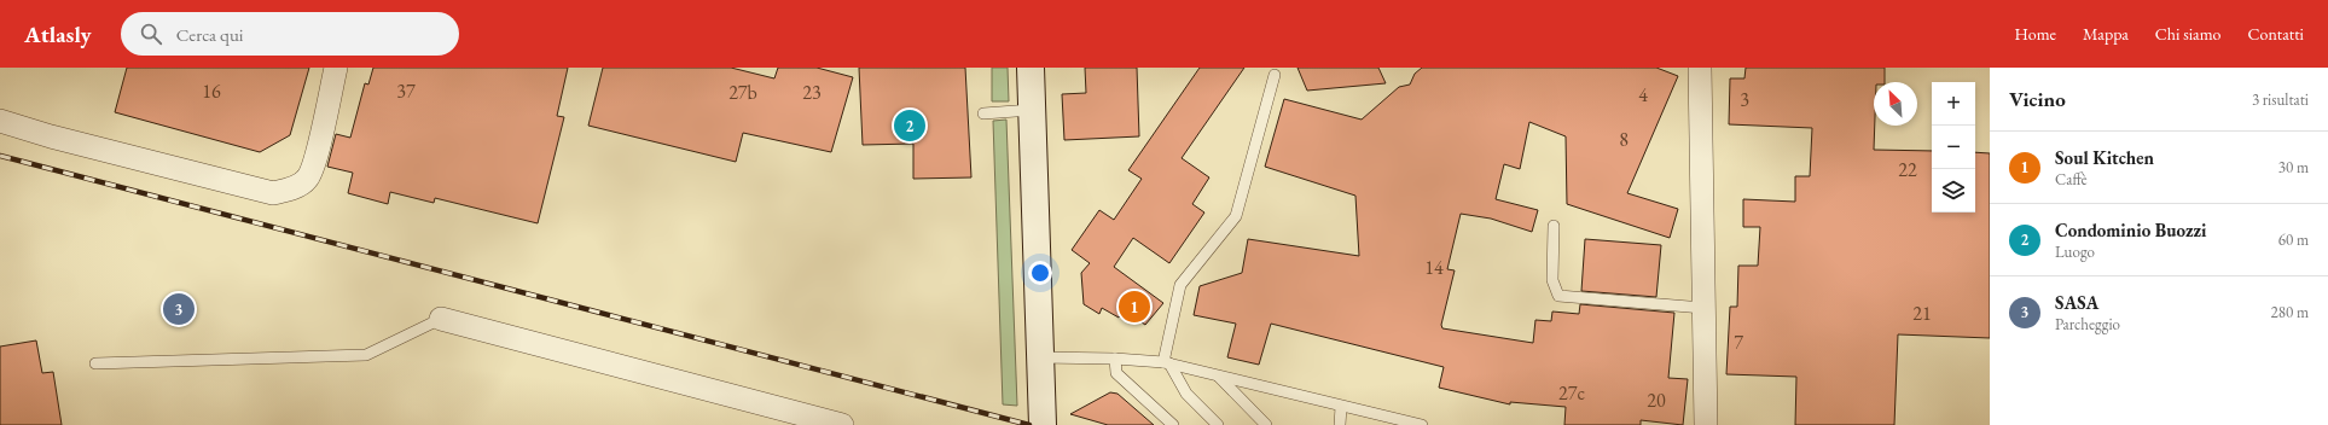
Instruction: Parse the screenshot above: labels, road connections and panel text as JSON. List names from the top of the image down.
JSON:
{
  "house_numbers": [
    "16",
    "37",
    "27b",
    "23",
    "4",
    "3",
    "8",
    "22",
    "14",
    "21",
    "7",
    "27c",
    "20"
  ],
  "north": "top left",
  "page": {
    "header": "Atlasly",
    "search": "Cerca qui",
    "nav": [
      "Home",
      "Mappa",
      "Chi siamo",
      "Contatti"
    ],
    "heading": ["Vicino", "3 risultati"],
    "map_buttons": ["+", "−"],
    "pins": ["2", "1", "3"],
    "list": [
      {
        "mark": "1",
        "name": "Soul Kitchen",
        "note": "Caffè",
        "value": "30 m"
      },
      {
        "mark": "2",
        "name": "Condominio Buozzi",
        "note": "Luogo",
        "value": "60 m"
      },
      {
        "mark": "3",
        "name": "SASA",
        "note": "Parcheggio",
        "value": "280 m"
      }
    ]
  }
}
